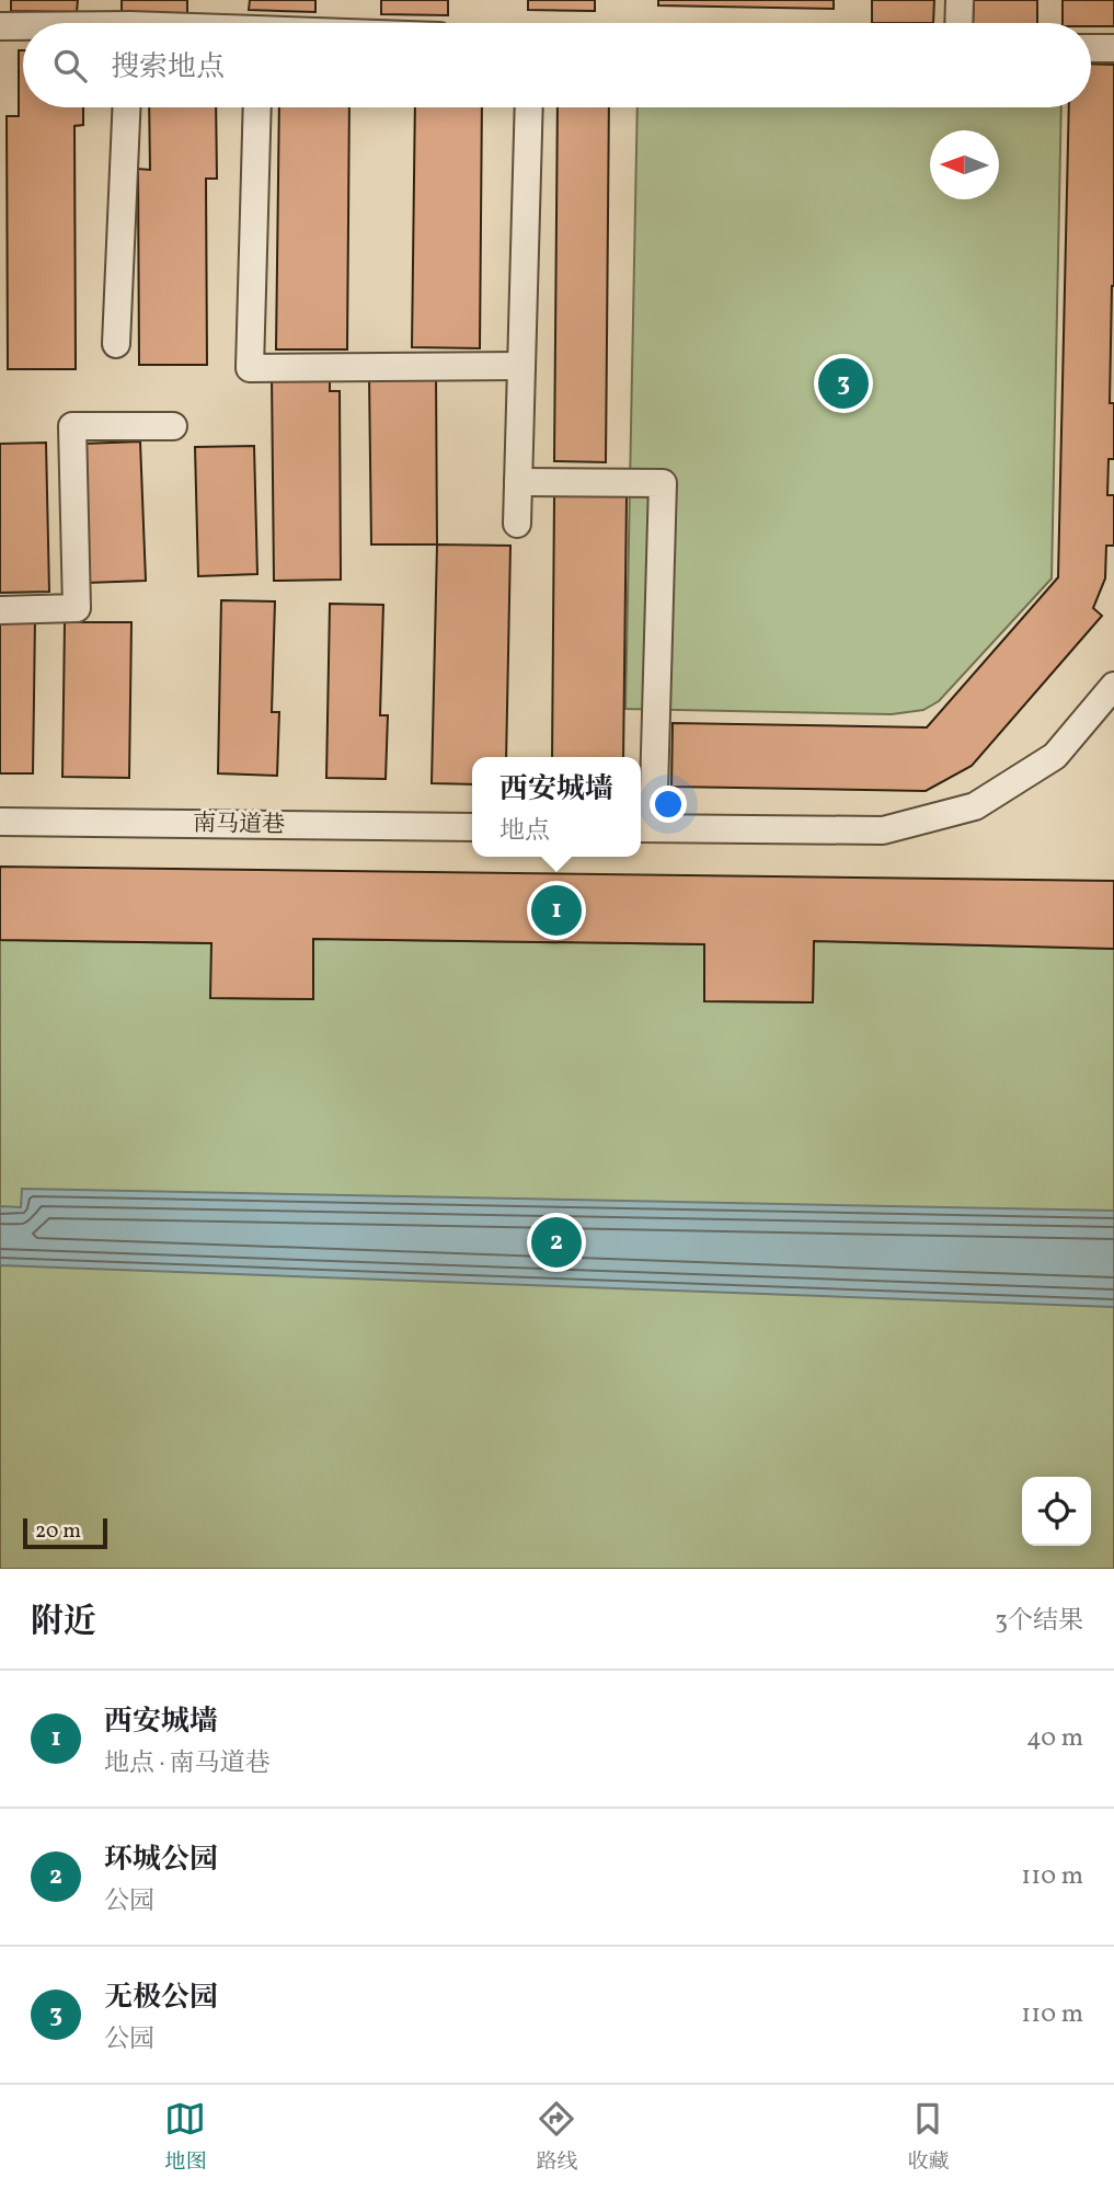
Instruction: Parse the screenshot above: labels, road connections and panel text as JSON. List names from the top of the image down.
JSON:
{
  "streets": {
    "street": ["南马道巷"]
  },
  "scale_bar": "20 m",
  "north": "left",
  "page": {
    "search": "搜索地点",
    "pins": ["3", "1", "2"],
    "popup": ["西安城墙", "地点"],
    "scale": "20 m",
    "heading": ["附近", "3个结果"],
    "list": [
      {
        "mark": "1",
        "name": "西安城墙",
        "note": "地点 · 南马道巷",
        "value": "40 m"
      },
      {
        "mark": "2",
        "name": "环城公园",
        "note": "公园",
        "value": "110 m"
      },
      {
        "mark": "3",
        "name": "无极公园",
        "note": "公园",
        "value": "110 m"
      }
    ],
    "nav": ["地图", "路线", "收藏"]
  }
}
